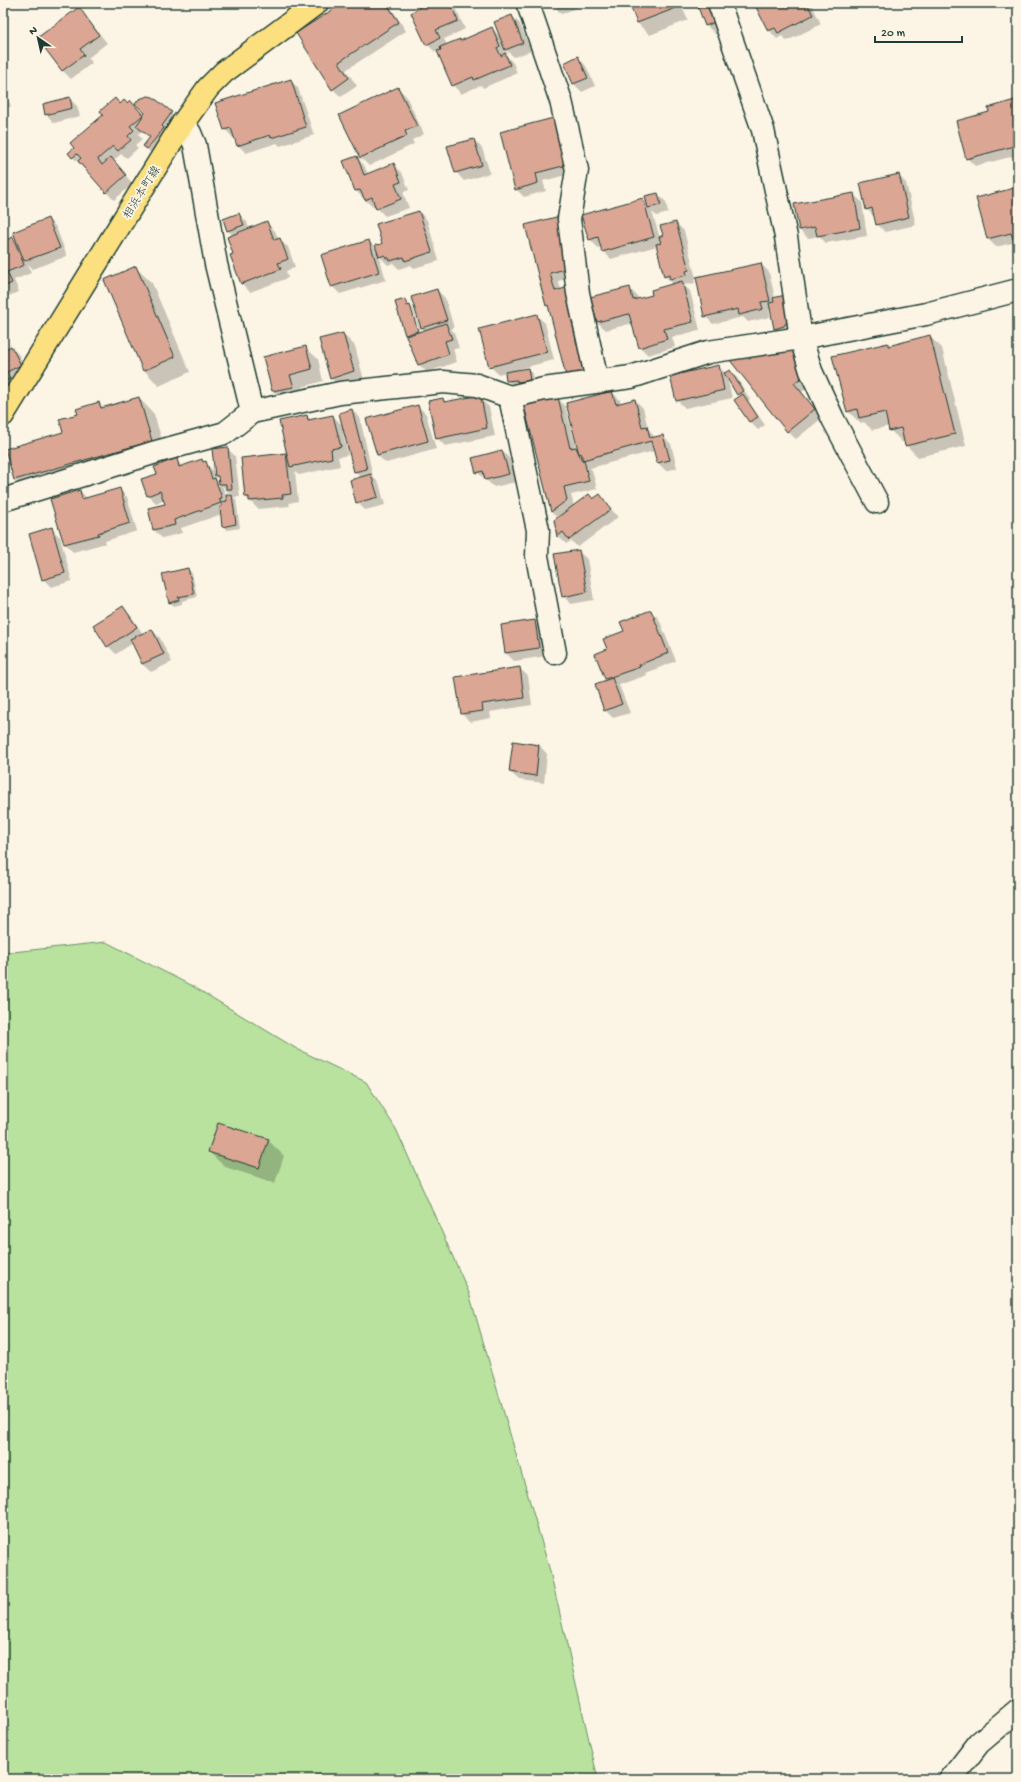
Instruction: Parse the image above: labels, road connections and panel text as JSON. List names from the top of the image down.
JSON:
{
  "streets": {
    "main road": ["相浜本町線"]
  },
  "scale_bar": "20 m",
  "north": "top left"
}
